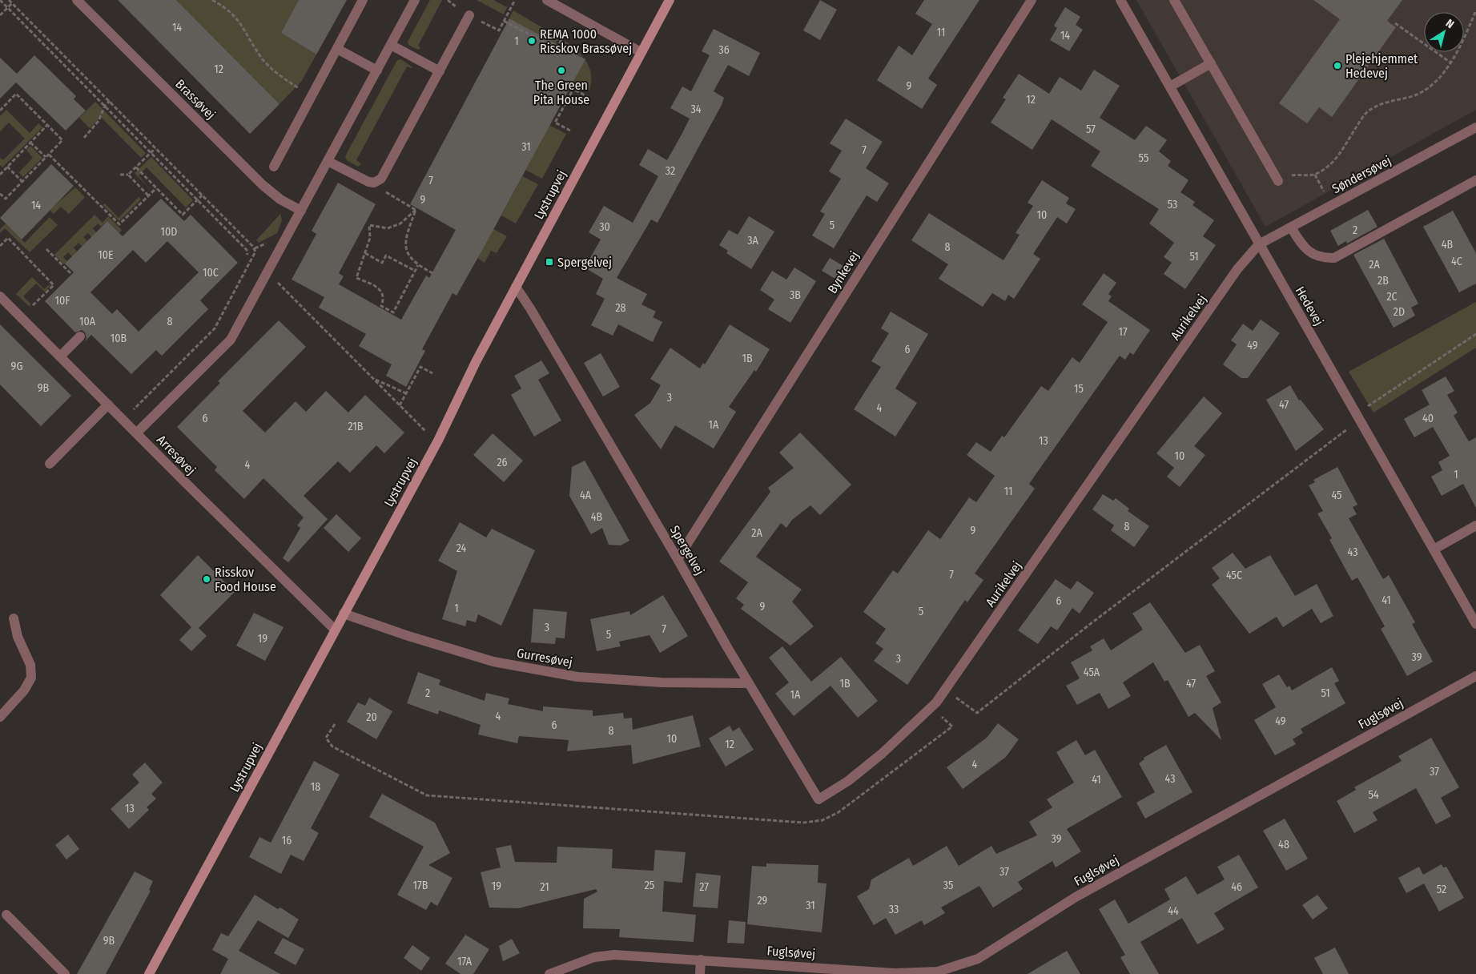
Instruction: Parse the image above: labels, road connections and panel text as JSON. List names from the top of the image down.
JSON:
{
  "streets": {
    "street": [
      "Brassøvej",
      "Søndersøvej",
      "Lystrupvej",
      "Bynkevej",
      "Hedevej",
      "Aurikelvej",
      "Arresøvej",
      "Spergelvej",
      "Gurresøvej",
      "Fuglsøvej"
    ]
  },
  "crossings": [
    ["Søndersøvej", "Hedevej"],
    ["Søndersøvej", "Aurikelvej"],
    ["Lystrupvej", "Arresøvej"],
    ["Lystrupvej", "Spergelvej"],
    ["Lystrupvej", "Gurresøvej"],
    ["Bynkevej", "Spergelvej"],
    ["Hedevej", "Aurikelvej"],
    ["Aurikelvej", "Spergelvej"],
    ["Aurikelvej", "Gurresøvej"],
    ["Spergelvej", "Gurresøvej"]
  ],
  "places": {
    "other": [
      "REMA 1000 Risskov Brassøvej",
      "Plejehjemmet Hedevej",
      "The Green Pita House",
      "Risskov Food House"
    ],
    "transit": ["Spergelvej"]
  },
  "house_numbers": [
    "14",
    "11",
    "14",
    "1",
    "36",
    "12",
    "9",
    "12",
    "34",
    "57",
    "31",
    "7",
    "55",
    "32",
    "7",
    "9",
    "53",
    "14",
    "10",
    "5",
    "30",
    "2",
    "10D",
    "3A",
    "4B",
    "8",
    "10E",
    "51",
    "4C",
    "2A",
    "10C",
    "2B",
    "3B",
    "2C",
    "10F",
    "28",
    "2D",
    "10A",
    "8",
    "17",
    "10B",
    "49",
    "6",
    "1B",
    "9G",
    "9B",
    "15",
    "3",
    "47",
    "4",
    "6",
    "40",
    "1A",
    "21B",
    "13",
    "10",
    "26",
    "4",
    "1",
    "11",
    "4A",
    "45",
    "4B",
    "8",
    "9",
    "2A",
    "24",
    "43",
    "7",
    "45C",
    "41",
    "6",
    "9",
    "1",
    "5",
    "3",
    "7",
    "5",
    "19",
    "39",
    "3",
    "45A",
    "1B",
    "47",
    "2",
    "51",
    "1A",
    "4",
    "20",
    "49",
    "6",
    "8",
    "10",
    "12",
    "4",
    "37",
    "43",
    "41",
    "18",
    "54",
    "13",
    "39",
    "16",
    "48",
    "37",
    "17B",
    "25",
    "35",
    "19",
    "21",
    "27",
    "46",
    "52",
    "29",
    "31",
    "33",
    "44",
    "9B",
    "17A"
  ],
  "north": "top right"
}
